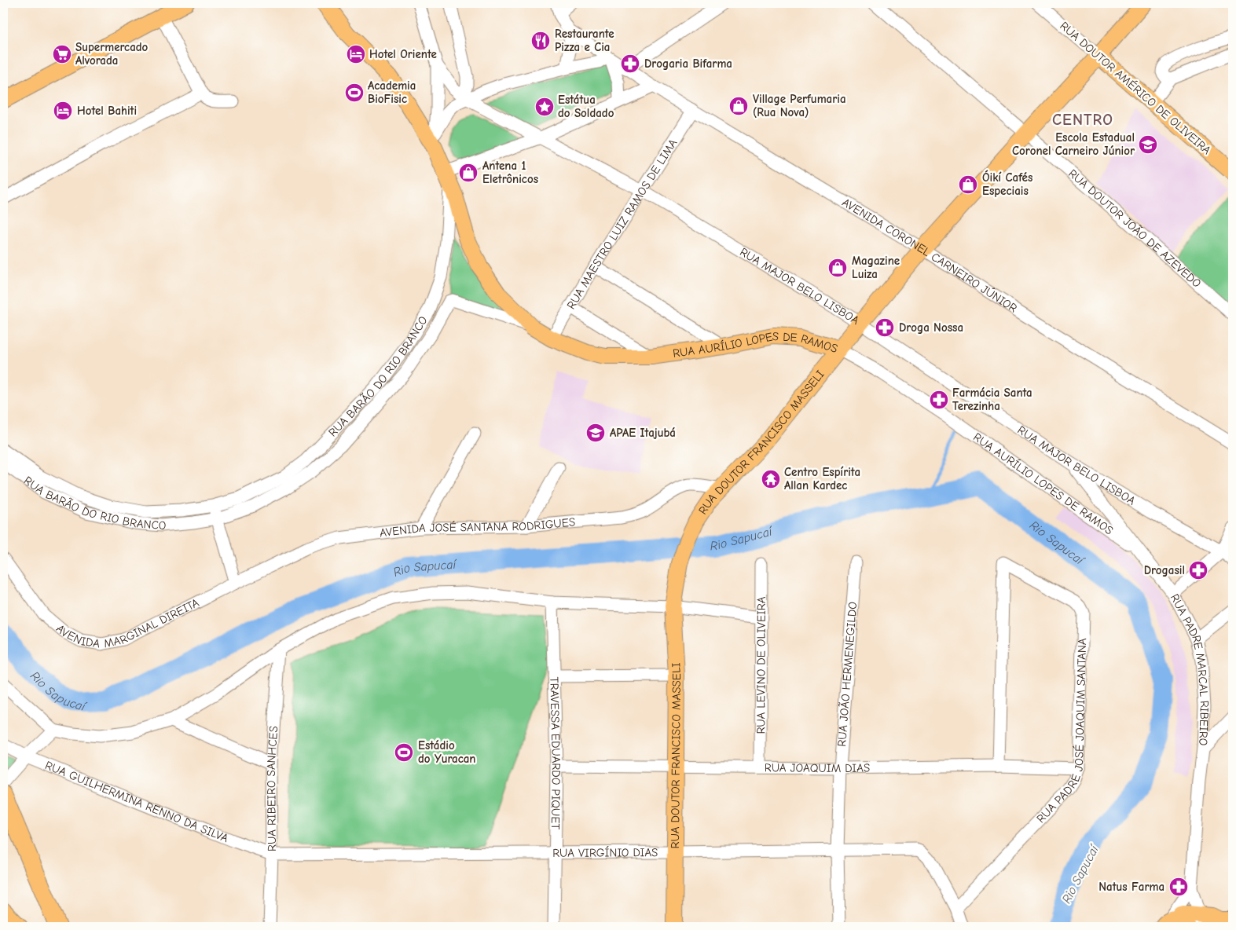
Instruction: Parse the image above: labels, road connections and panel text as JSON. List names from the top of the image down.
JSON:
{
  "streets": {
    "main road": ["RUA DOUTOR AMÉRICO DE OLIVEIRA", "RUA AURÍLIO LOPES DE RAMOS", "RUA DOUTOR FRANCISCO MASSELI"],
    "street": [
      "RUA MAESTRO LUIZ RAMOS DE LIMA",
      "RUA DOUTOR JOÃO DE AZEVEDO",
      "AVENIDA CORONEL CARNEIRO JÚNIOR",
      "RUA MAJOR BELO LISBOA",
      "RUA BARÃO DO RIO BRANCO",
      "AVENIDA JOSÉ SANTANA RODRIGUES",
      "AVENIDA MARGINAL DIREITA",
      "RUA LEVINO DE OLIVEIRA",
      "RUA PADRE MARCAL RIBEIRO",
      "RUA JOÃO HERMENEGILDO",
      "RUA PADRE JOSÉ JOAQUIM SANTANA",
      "TRAVESSA EDUARDO PIQUET",
      "RUA JOAQUIM DIAS",
      "RUA RIBEIRO SANHCES",
      "RUA GUILHERMINA RENNO DA SILVA",
      "RUA VIRGÍNIO DIAS"
    ]
  },
  "crossings": [
    ["RUA DOUTOR AMÉRICO DE OLIVEIRA", "RUA DOUTOR FRANCISCO MASSELI"],
    ["RUA MAESTRO LUIZ RAMOS DE LIMA", "AVENIDA CORONEL CARNEIRO JÚNIOR"],
    ["RUA MAESTRO LUIZ RAMOS DE LIMA", "RUA MAJOR BELO LISBOA"],
    ["RUA MAESTRO LUIZ RAMOS DE LIMA", "RUA AURÍLIO LOPES DE RAMOS"],
    ["RUA DOUTOR JOÃO DE AZEVEDO", "RUA DOUTOR FRANCISCO MASSELI"],
    ["AVENIDA CORONEL CARNEIRO JÚNIOR", "RUA DOUTOR FRANCISCO MASSELI"],
    ["RUA MAJOR BELO LISBOA", "RUA DOUTOR FRANCISCO MASSELI"],
    ["RUA MAJOR BELO LISBOA", "RUA PADRE MARCAL RIBEIRO"],
    ["RUA AURÍLIO LOPES DE RAMOS", "RUA BARÃO DO RIO BRANCO"],
    ["RUA AURÍLIO LOPES DE RAMOS", "RUA DOUTOR FRANCISCO MASSELI"],
    ["RUA AURÍLIO LOPES DE RAMOS", "RUA PADRE MARCAL RIBEIRO"],
    ["RUA DOUTOR FRANCISCO MASSELI", "AVENIDA JOSÉ SANTANA RODRIGUES"],
    ["RUA DOUTOR FRANCISCO MASSELI", "RUA JOAQUIM DIAS"],
    ["RUA DOUTOR FRANCISCO MASSELI", "RUA VIRGÍNIO DIAS"],
    ["AVENIDA JOSÉ SANTANA RODRIGUES", "AVENIDA MARGINAL DIREITA"],
    ["RUA LEVINO DE OLIVEIRA", "RUA JOAQUIM DIAS"],
    ["RUA JOÃO HERMENEGILDO", "RUA JOAQUIM DIAS"],
    ["RUA JOÃO HERMENEGILDO", "RUA VIRGÍNIO DIAS"],
    ["RUA PADRE JOSÉ JOAQUIM SANTANA", "RUA JOAQUIM DIAS"],
    ["RUA PADRE JOSÉ JOAQUIM SANTANA", "RUA VIRGÍNIO DIAS"],
    ["TRAVESSA EDUARDO PIQUET", "RUA JOAQUIM DIAS"],
    ["TRAVESSA EDUARDO PIQUET", "RUA VIRGÍNIO DIAS"],
    ["RUA RIBEIRO SANHCES", "RUA GUILHERMINA RENNO DA SILVA"],
    ["RUA RIBEIRO SANHCES", "RUA VIRGÍNIO DIAS"],
    ["RUA GUILHERMINA RENNO DA SILVA", "RUA VIRGÍNIO DIAS"]
  ],
  "districts": ["CENTRO"],
  "water": ["Rio Sapucaí"],
  "places": {
    "restaurant": ["Restaurante Pizza e Cia"],
    "supermarket": ["Supermercado Alvorada"],
    "hotel": ["Hotel Oriente", "Hotel Bahiti"],
    "pharmacy": [
      "Drogaria Bifarma",
      "Droga Nossa",
      "Farmácia Santa Terezinha",
      "Drogasil",
      "Natus Farma"
    ],
    "sports": ["Academia BioFisic", "Estádio do Yuracan"],
    "shop": [
      "Village Perfumaria (Rua Nova)",
      "Antena 1 Eletrônicos",
      "Óikí Cafés Especiais",
      "Magazine Luiza"
    ],
    "place": ["Estátua do Soldado"],
    "school or university": ["Escola Estadual Coronel Carneiro Júnior", "APAE Itajubá"],
    "temple": ["Centro Espírita Allan Kardec"]
  }
}
